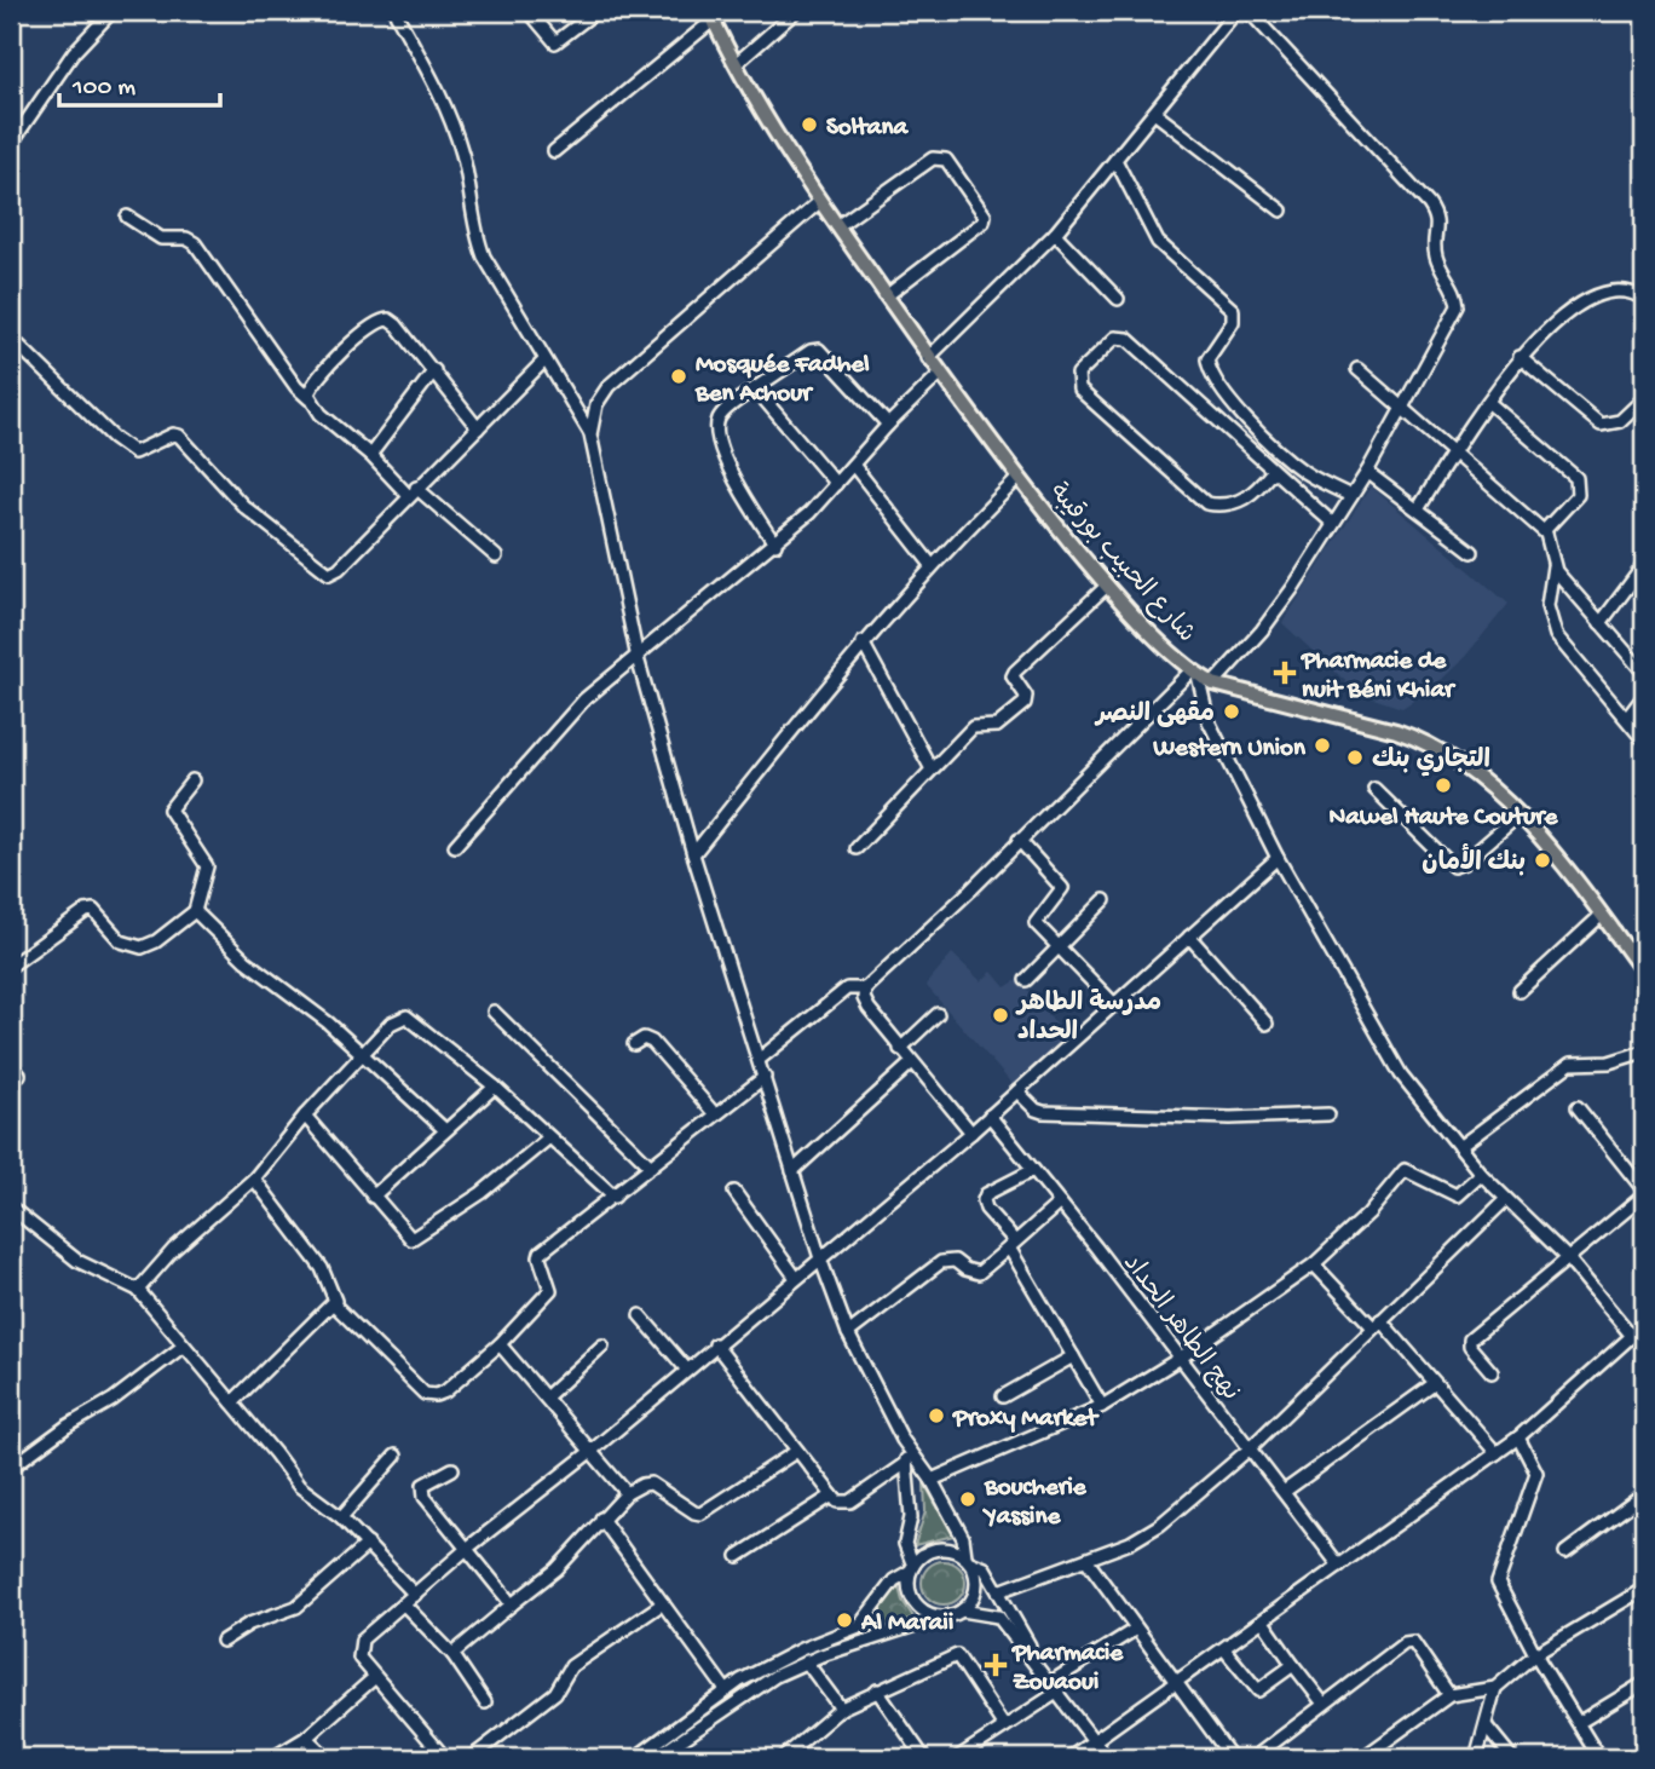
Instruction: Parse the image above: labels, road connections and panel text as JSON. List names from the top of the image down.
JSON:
{
  "streets": {
    "main road": ["شارع الحبيب بورقيبة"],
    "street": ["نهج الطاهر الحداد"]
  },
  "places": {
    "other": [
      "Soltana",
      "Mosquée Fadhel Ben Achour",
      "مقهى النصر",
      "Western Union",
      "التجاري بنك",
      "Nawel Haute Couture",
      "بنك الأمان",
      "مدرسة الطاهر الحداد",
      "Proxy Market",
      "Boucherie Yassine",
      "Al Maraii"
    ],
    "health": ["Pharmacie de nuit Béni Khiar", "Pharmacie Zouaoui"]
  },
  "scale_bar": "100 m"
}
